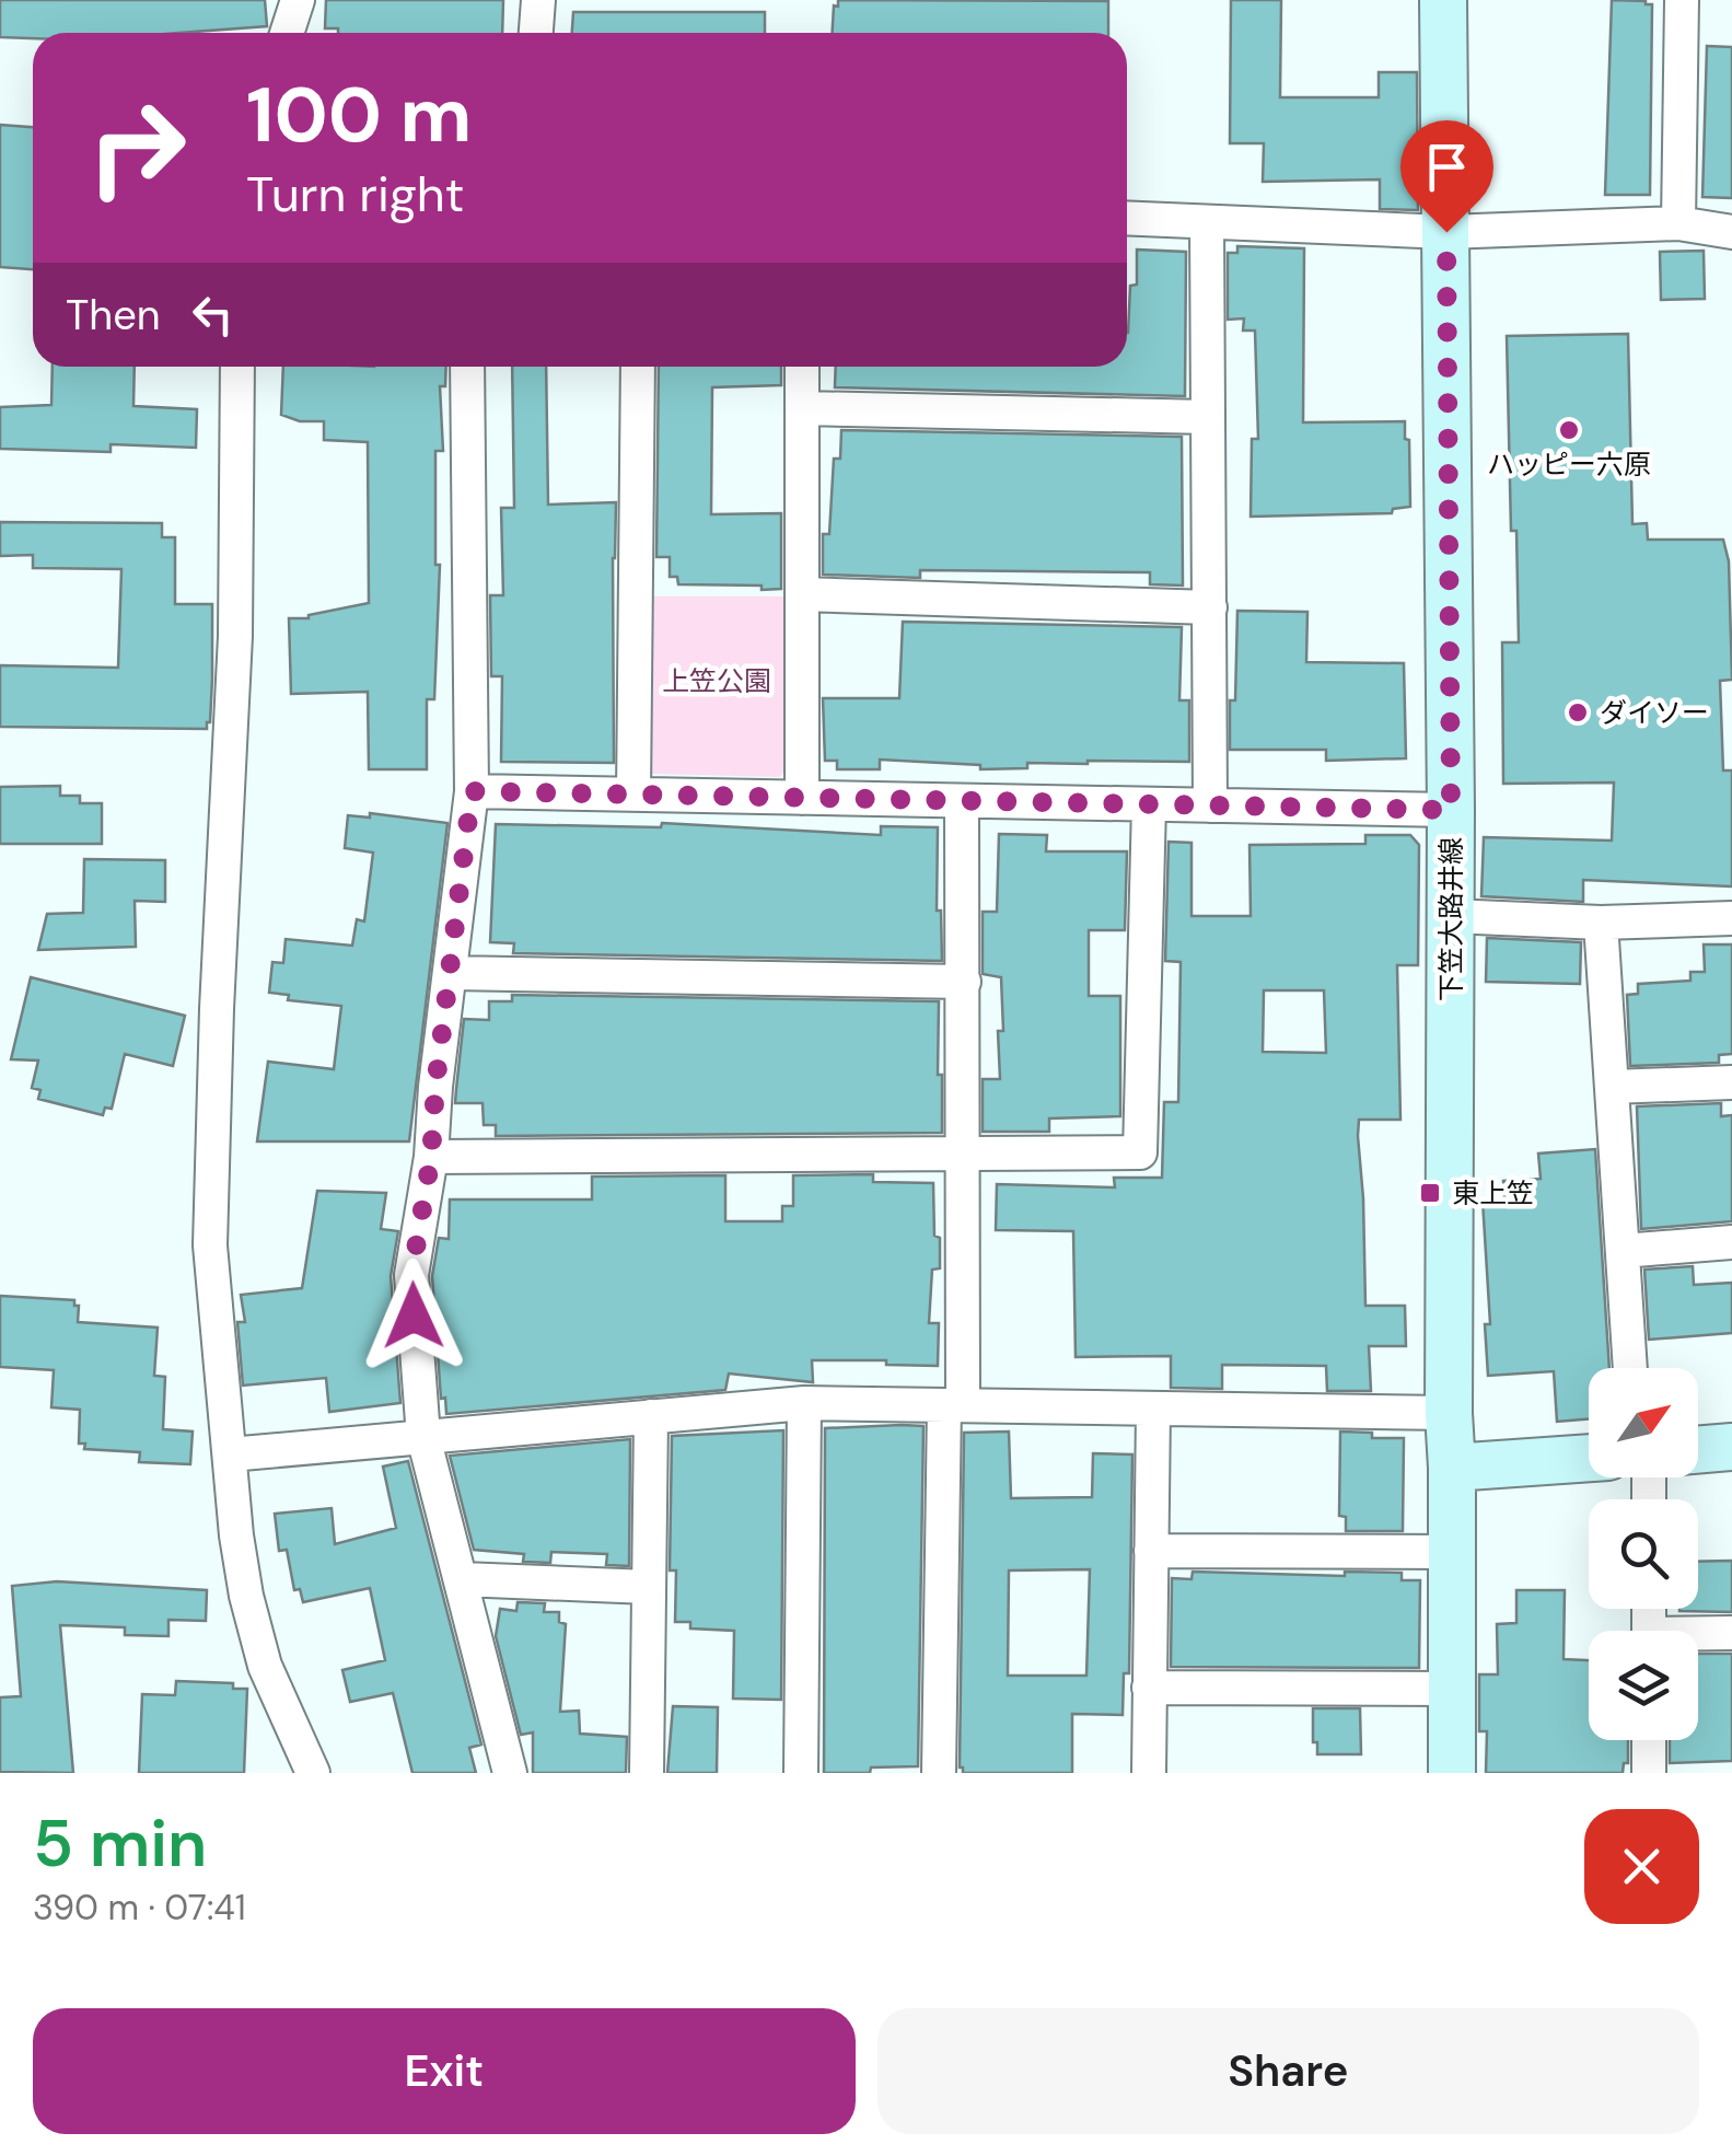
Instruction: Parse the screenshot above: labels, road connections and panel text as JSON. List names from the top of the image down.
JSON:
{
  "streets": {
    "main road": ["下笠大路井線"]
  },
  "parks": ["上笠公園"],
  "places": {
    "other": ["ハッピー六原", "ダイソー"],
    "transit": ["東上笠"]
  },
  "north": "top right",
  "page": {
    "turn": ["100 m", "Turn right"],
    "then": "Then",
    "heading": ["5 min", "390 m · 07:41"],
    "buttons": ["Exit", "Share"]
  }
}
